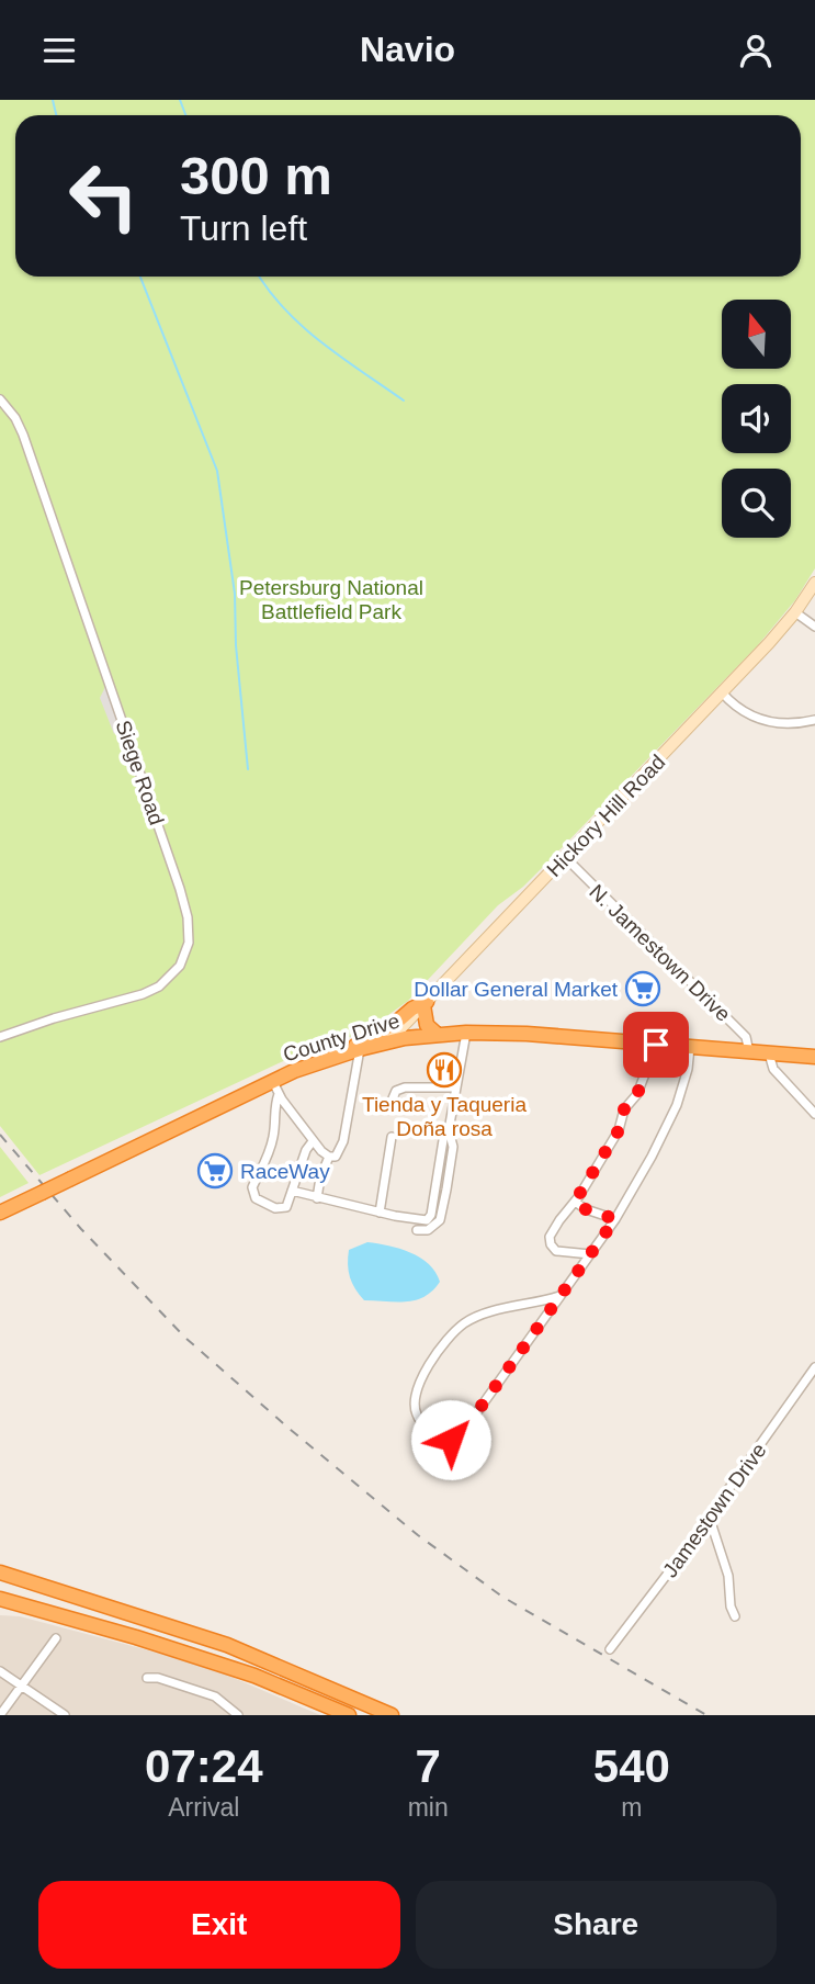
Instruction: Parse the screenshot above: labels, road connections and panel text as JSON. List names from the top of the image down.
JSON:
{
  "streets": {
    "highway": ["County Drive"],
    "street": [
      "Siege Road",
      "Hickory Hill Road",
      "N. Jamestown Drive",
      "Jamestown Drive"
    ]
  },
  "crossings": [
    ["Hickory Hill Road", "N. Jamestown Drive"],
    ["Hickory Hill Road", "County Drive"],
    ["N. Jamestown Drive", "County Drive"]
  ],
  "parks": ["Petersburg National Battlefield Park"],
  "places": {
    "supermarket": ["Dollar General Market", "RaceWay"],
    "restaurant": ["Tienda y Taqueria Doña rosa"]
  },
  "north": "top",
  "page": {
    "header": "Navio",
    "turn": ["300 m", "Turn left"],
    "eta": [
      "07:24",
      "Arrival",
      "7",
      "min",
      "540",
      "m"
    ],
    "buttons": ["Exit", "Share"]
  }
}
